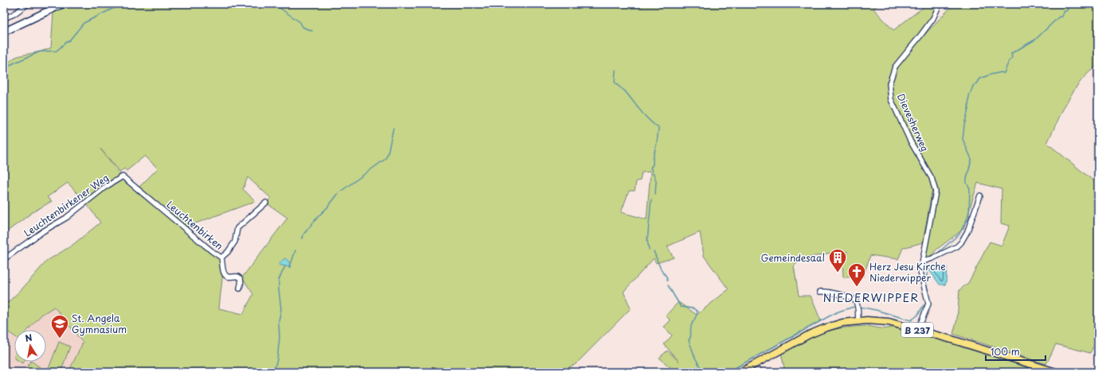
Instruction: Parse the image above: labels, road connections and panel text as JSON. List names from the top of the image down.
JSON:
{
  "streets": {
    "main road": ["B 237"],
    "street": ["Dievesherweg", "Leuchtenbirkener Weg", "Leuchtenbirken"]
  },
  "crossings": [
    ["Leuchtenbirkener Weg", "Leuchtenbirken"]
  ],
  "districts": ["NIEDERWIPPER"],
  "places": {
    "building": ["Gemeindesaal"],
    "church": ["Herz Jesu Kirche Niederwipper"],
    "school or university": ["St. Angela Gymnasium"]
  },
  "scale_bar": "100 m",
  "north": "top"
}
